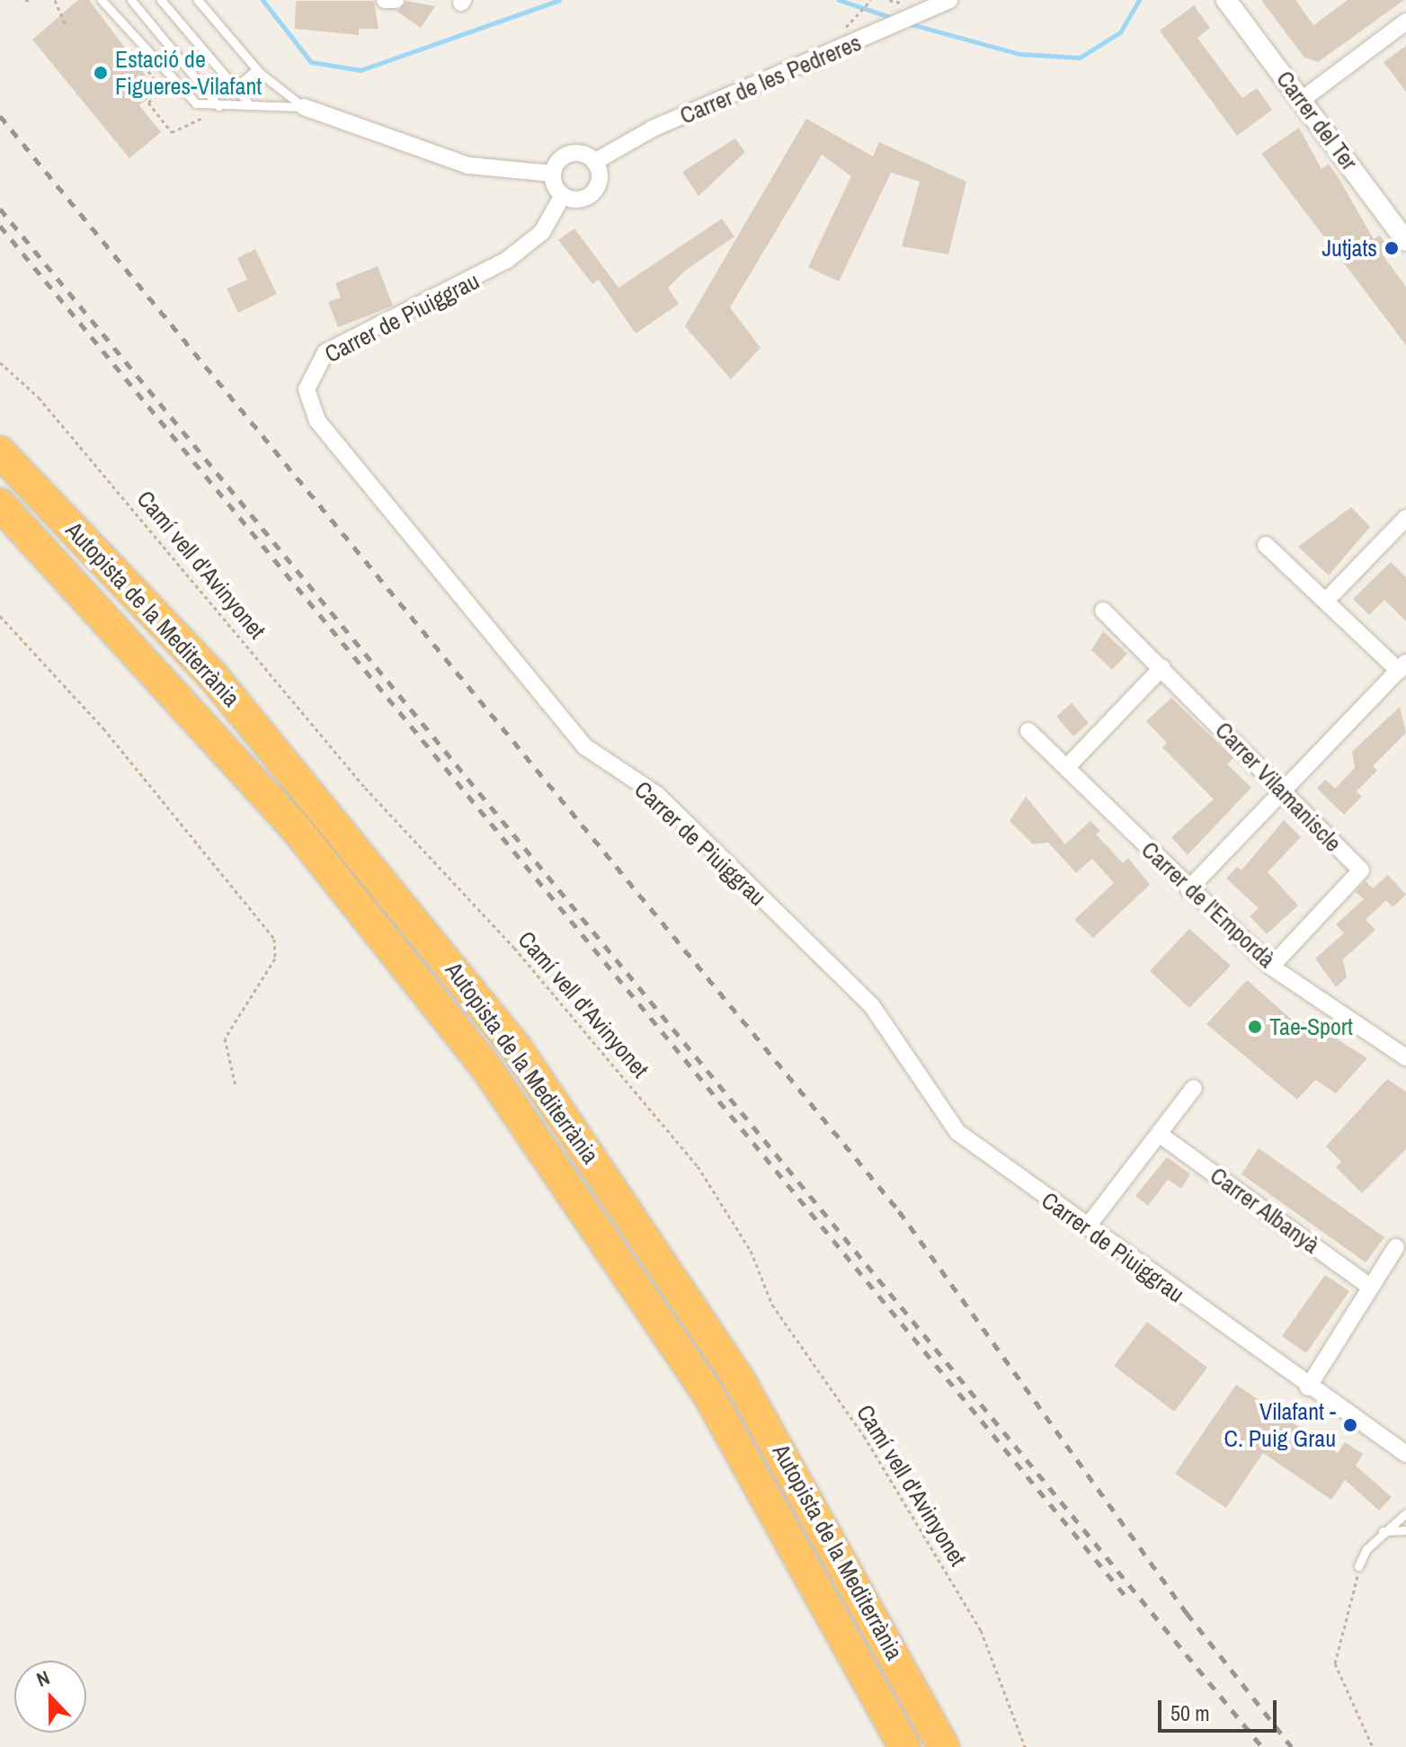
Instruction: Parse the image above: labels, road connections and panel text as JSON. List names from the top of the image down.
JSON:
{
  "streets": {
    "highway": ["Autopista de la Mediterrània"],
    "street": [
      "Carrer de les Pedreres",
      "Carrer del Ter",
      "Carrer de Piuiggrau",
      "Carrer Vilamaniscle",
      "Carrer de l'Empordà",
      "Carrer Albanyà"
    ],
    "path": ["Camí vell d'Avinyonet"]
  },
  "crossings": [
    ["Carrer de les Pedreres", "Carrer de Piuiggrau"],
    ["Carrer Vilamaniscle", "Carrer de l'Empordà"]
  ],
  "places": [
    "Estació de Figueres-Vilafant",
    "Jutjats",
    "Tae-Sport",
    "Vilafant - C. Puig Grau"
  ],
  "scale_bar": "50 m",
  "north": "top"
}
